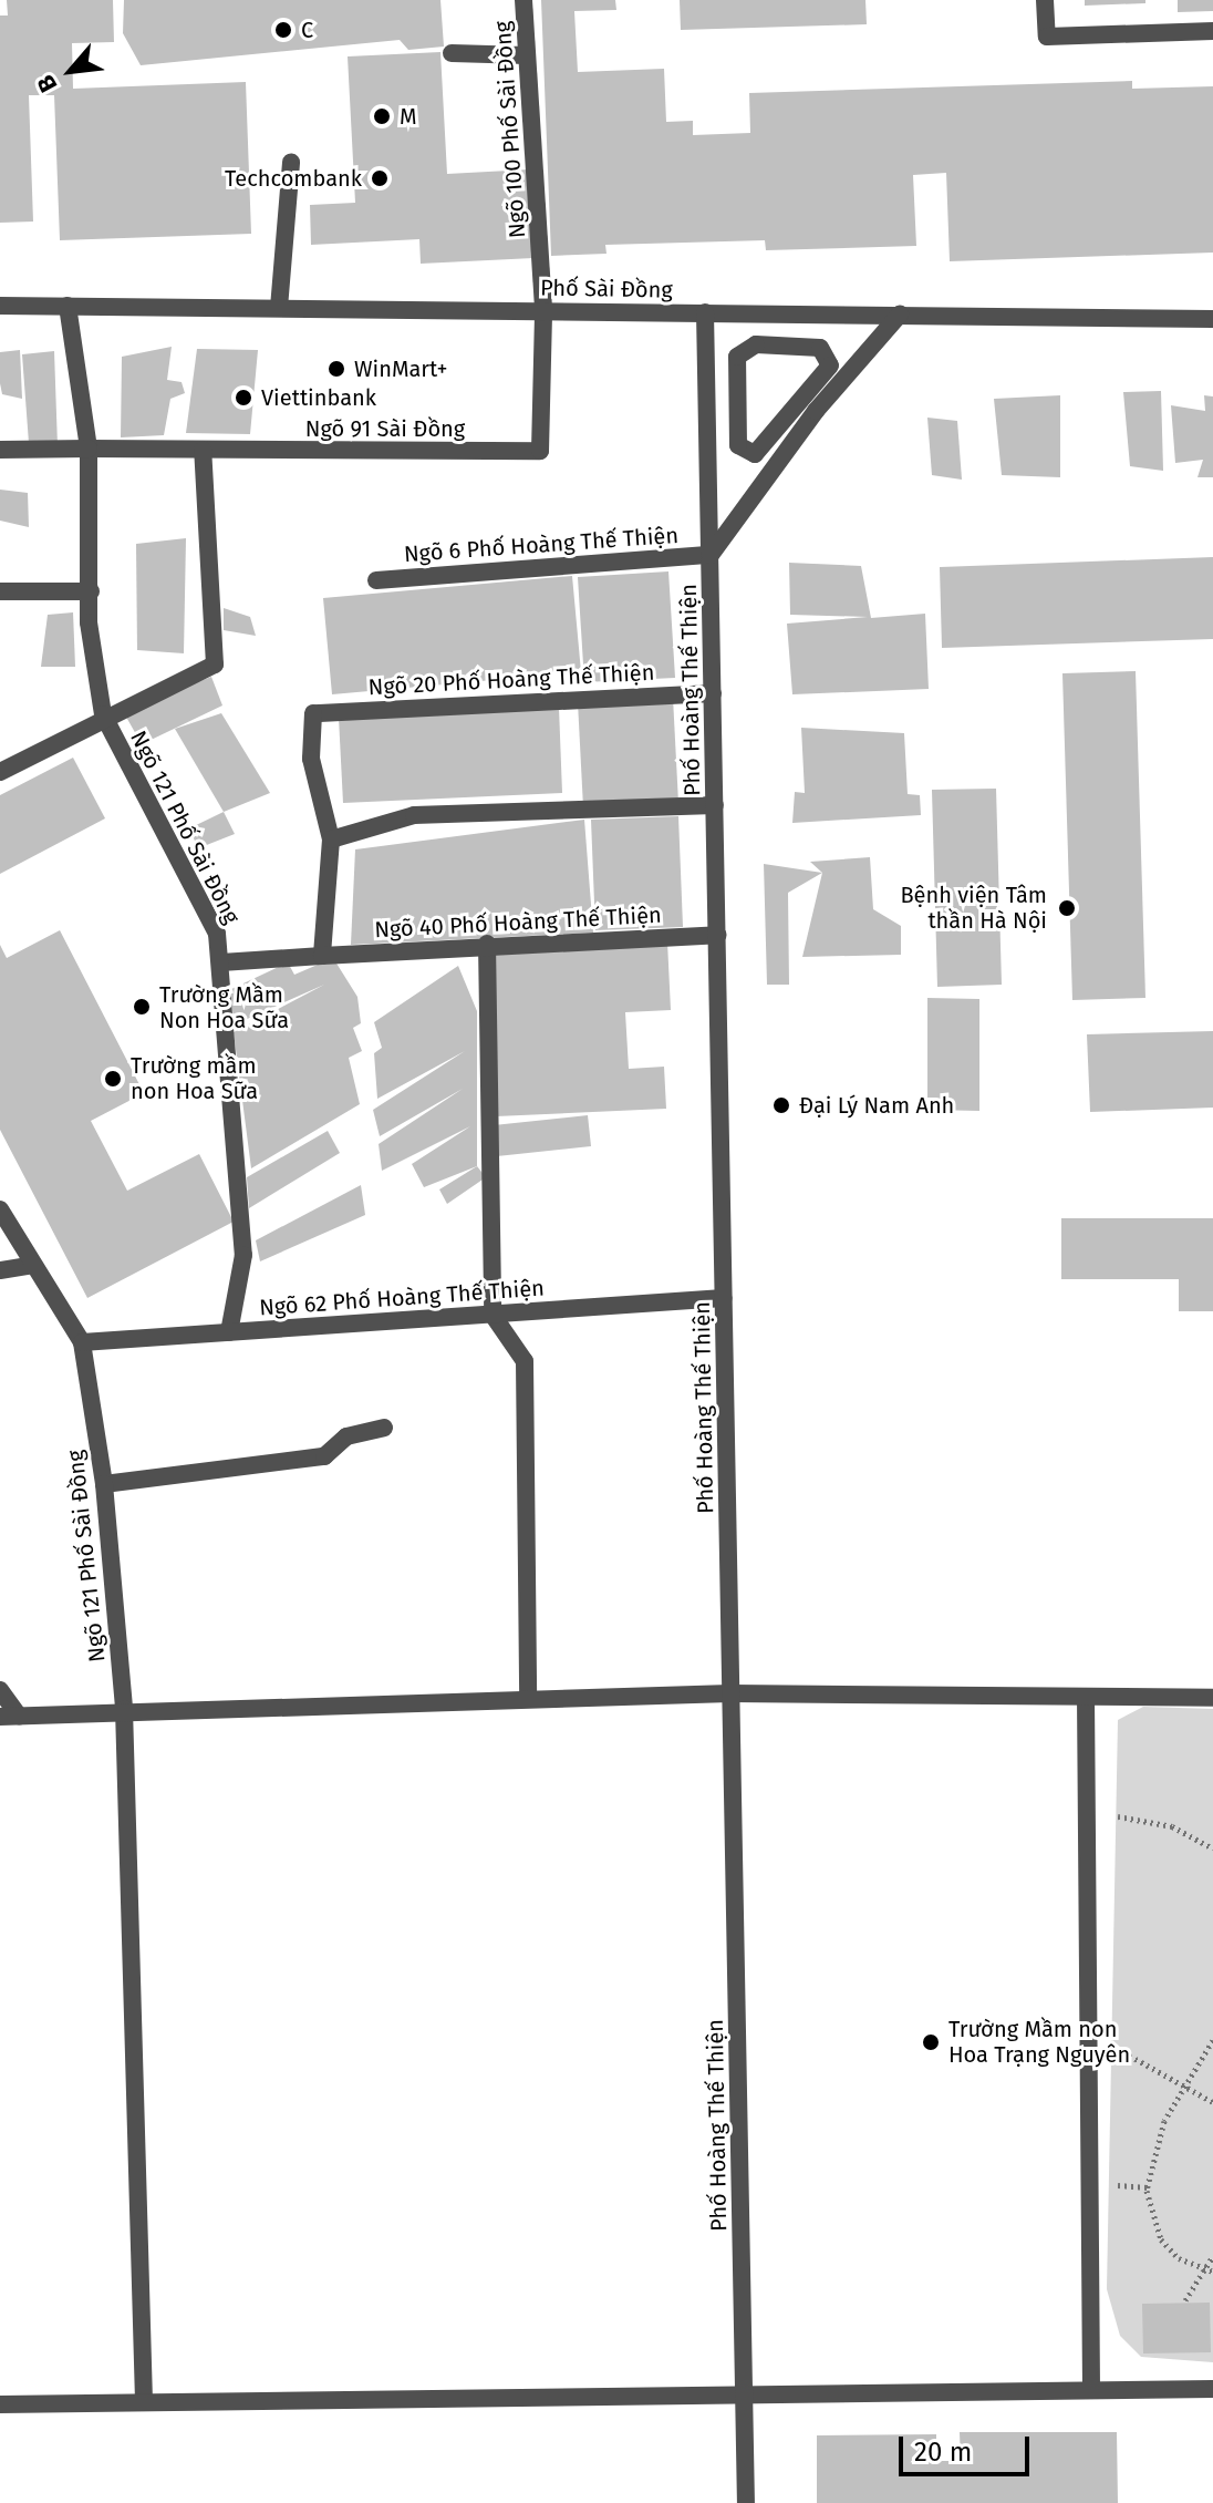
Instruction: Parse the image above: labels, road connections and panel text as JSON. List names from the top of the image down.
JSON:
{
  "streets": {
    "street": [
      "Ngõ 100 Phố Sài Đồng",
      "Phố Sài Đồng",
      "Ngõ 91 Sài Đồng",
      "Ngõ 6 Phố Hoàng Thế Thiện",
      "Ngõ 20 Phố Hoàng Thế Thiện",
      "Phố Hoàng Thế Thiện",
      "Ngõ 121 Phố Sài Đồng",
      "Ngõ 40 Phố Hoàng Thế Thiện",
      "Ngõ 62 Phố Hoàng Thế Thiện"
    ]
  },
  "crossings": [
    ["Ngõ 100 Phố Sài Đồng", "Phố Sài Đồng"],
    ["Ngõ 100 Phố Sài Đồng", "Ngõ 91 Sài Đồng"],
    ["Phố Sài Đồng", "Ngõ 91 Sài Đồng"],
    ["Phố Sài Đồng", "Phố Hoàng Thế Thiện"],
    ["Phố Sài Đồng", "Ngõ 121 Phố Sài Đồng"],
    ["Ngõ 91 Sài Đồng", "Ngõ 121 Phố Sài Đồng"],
    ["Ngõ 6 Phố Hoàng Thế Thiện", "Phố Hoàng Thế Thiện"],
    ["Ngõ 20 Phố Hoàng Thế Thiện", "Phố Hoàng Thế Thiện"],
    ["Phố Hoàng Thế Thiện", "Ngõ 40 Phố Hoàng Thế Thiện"],
    ["Phố Hoàng Thế Thiện", "Ngõ 62 Phố Hoàng Thế Thiện"],
    ["Ngõ 121 Phố Sài Đồng", "Ngõ 40 Phố Hoàng Thế Thiện"],
    ["Ngõ 121 Phố Sài Đồng", "Ngõ 62 Phố Hoàng Thế Thiện"]
  ],
  "places": [
    "C",
    "M",
    "Techcombank",
    "WinMart+",
    "Viettinbank",
    "Bệnh viện Tâm thần Hà Nội",
    "Trường Mầm Non Hoa Sữa",
    "Trường mầm non Hoa Sữa",
    "Đại Lý Nam Anh",
    "Trường Mầm non Hoa Trạng Nguyên"
  ],
  "scale_bar": "20 m",
  "north": "bottom left"
}
